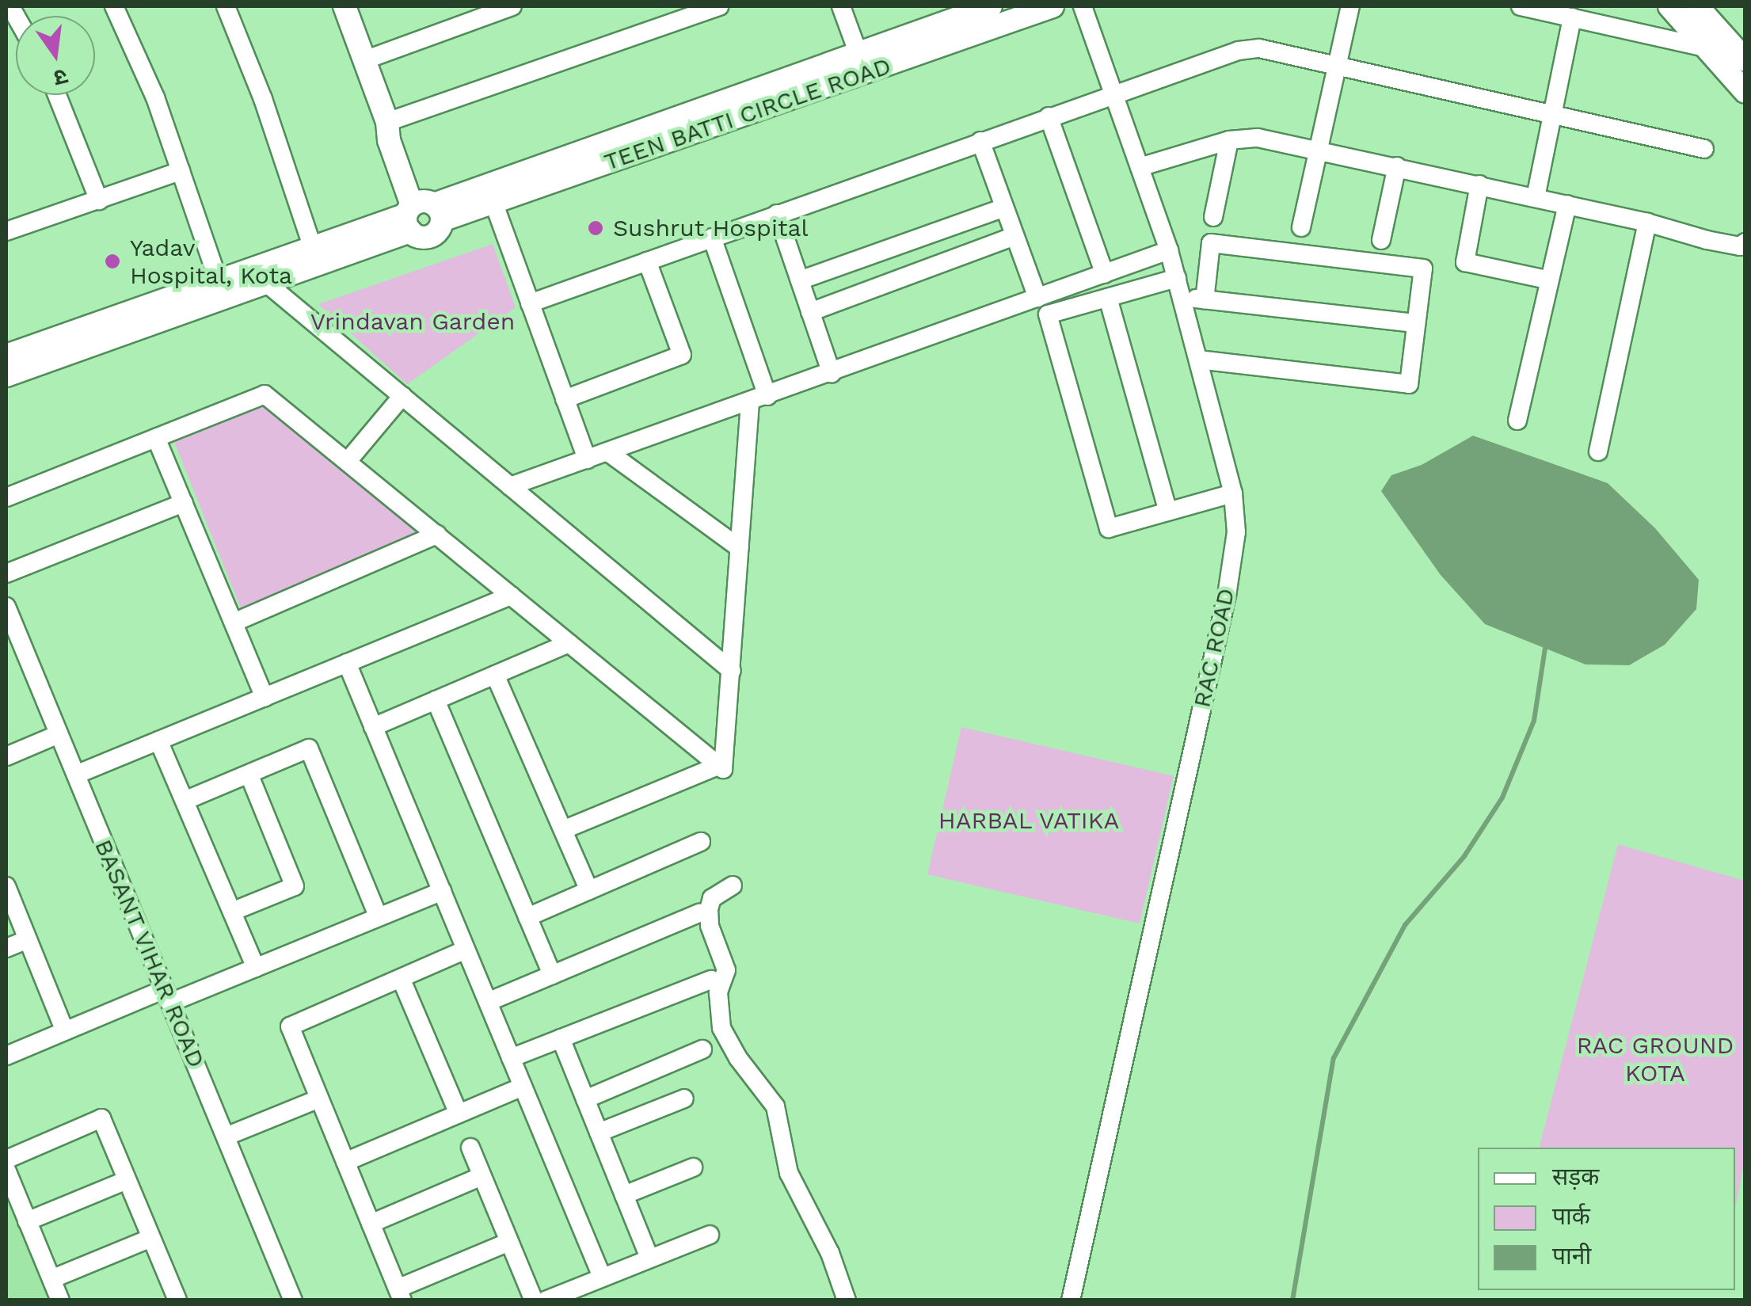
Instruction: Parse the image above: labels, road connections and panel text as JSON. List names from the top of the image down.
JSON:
{
  "streets": {
    "street": ["TEEN BATTI CIRCLE ROAD", "RAC ROAD", "BASANT VIHAR ROAD"]
  },
  "parks": ["Vrindavan Garden", "HARBAL VATIKA", "RAC GROUND KOTA"],
  "places": ["Sushrut Hospital", "Yadav Hospital, Kota"],
  "legend": ["सड़क", "पार्क", "पानी"],
  "north": "bottom"
}
